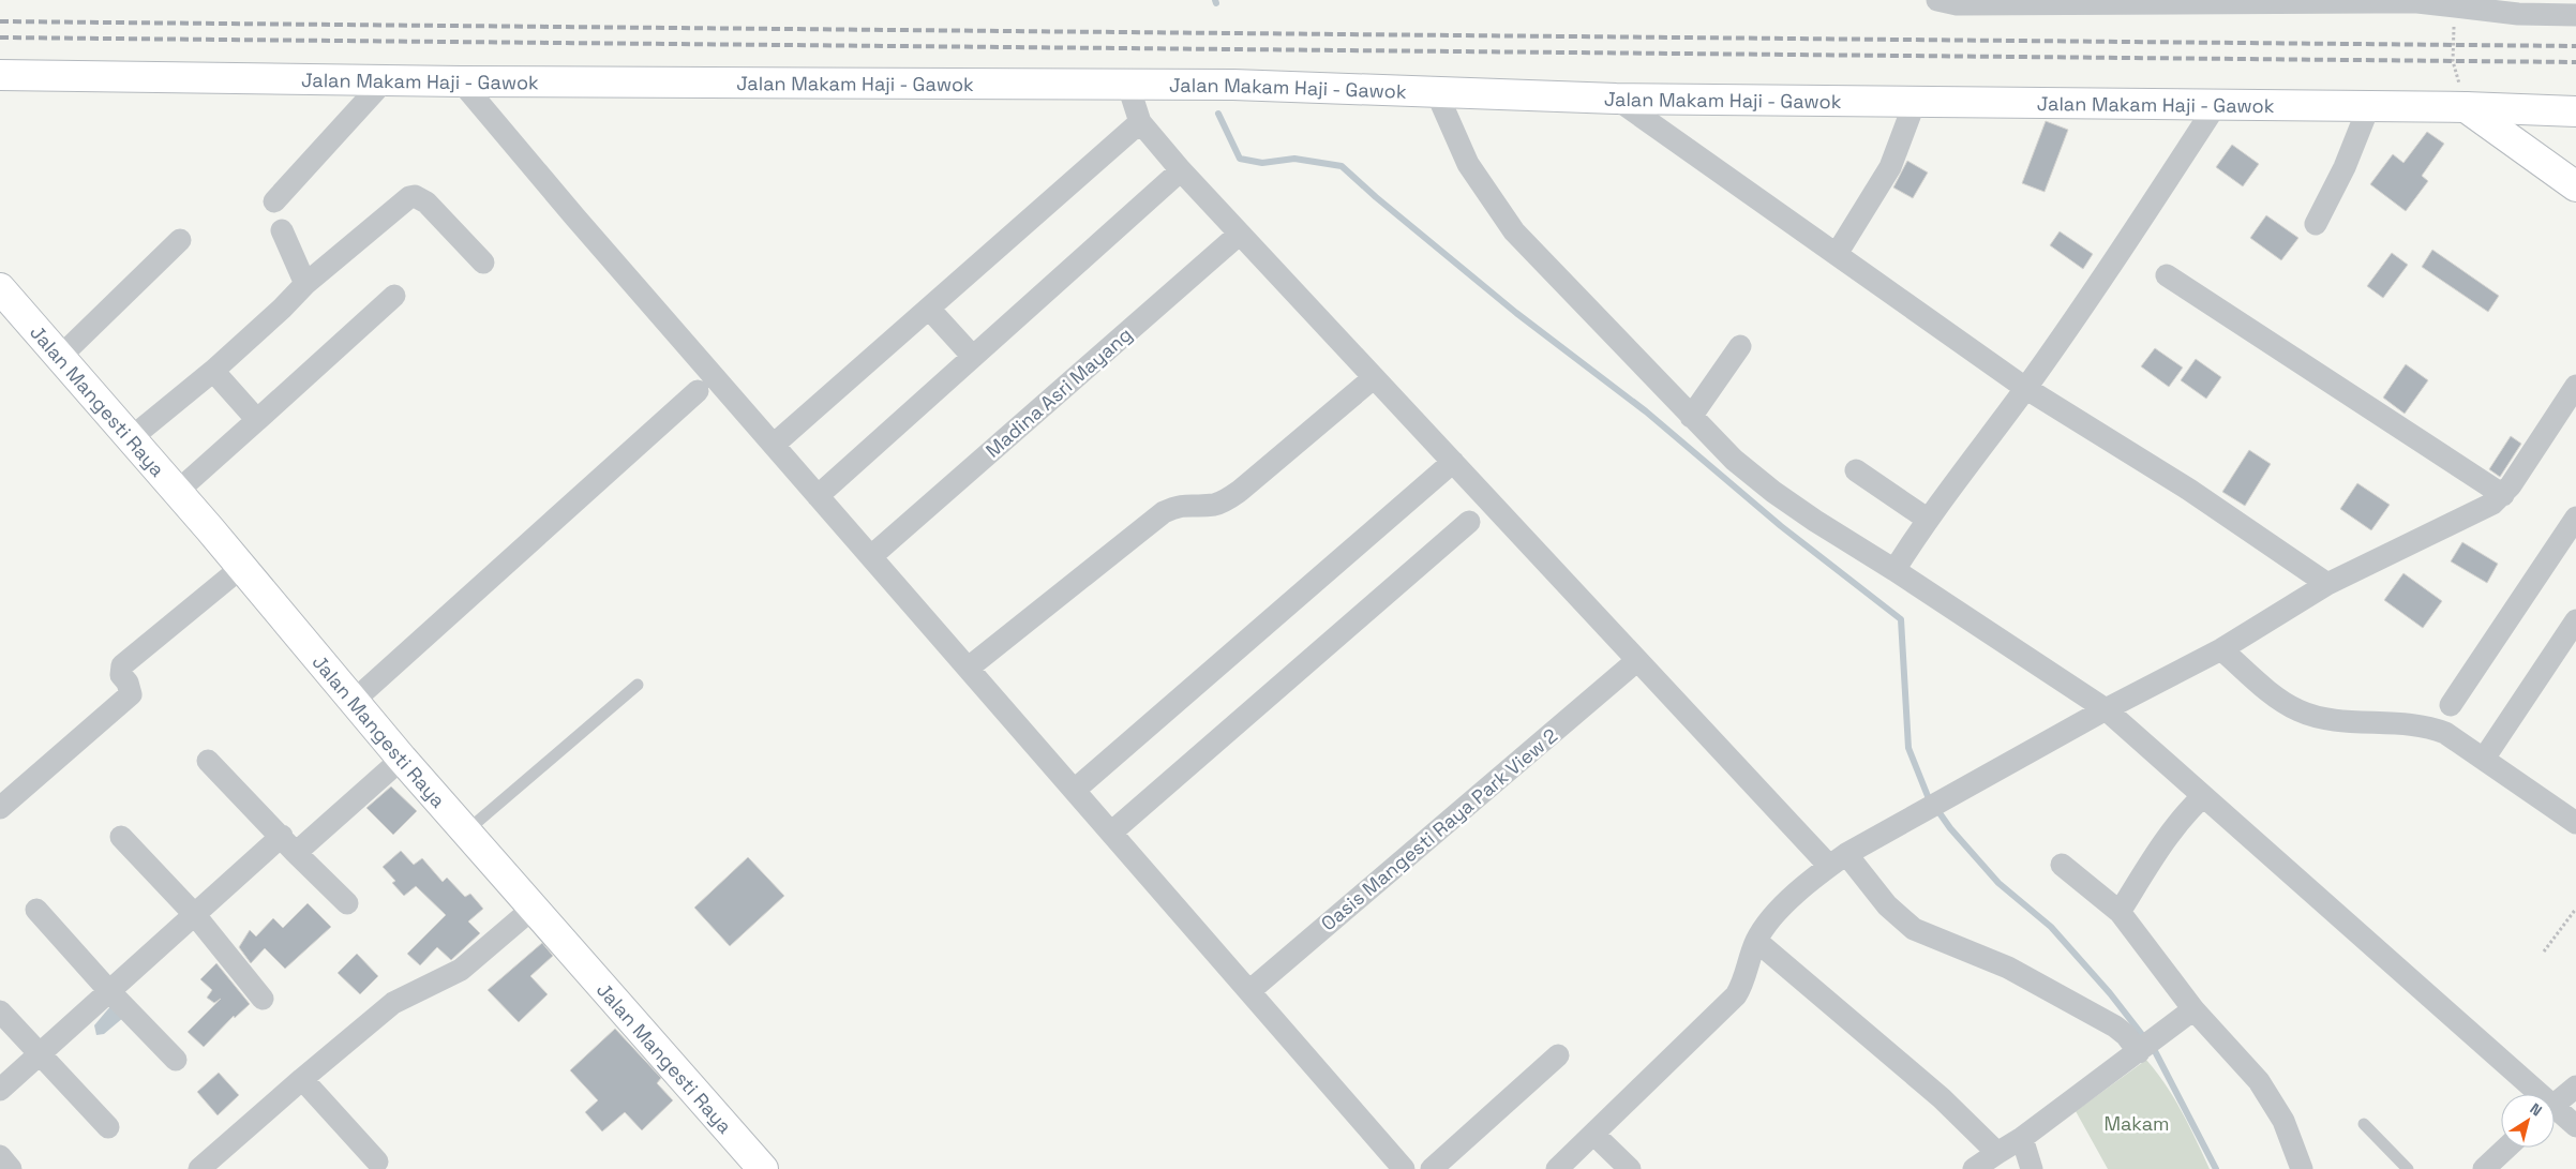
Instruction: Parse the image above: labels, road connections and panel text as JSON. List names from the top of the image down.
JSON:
{
  "streets": {
    "street": [
      "Jalan Makam Haji - Gawok",
      "Madina Asri Mayang",
      "Jalan Mangesti Raya",
      "Oasis Mangesti Raya Park View 2"
    ]
  },
  "parks": ["Makam"],
  "north": "top right"
}
